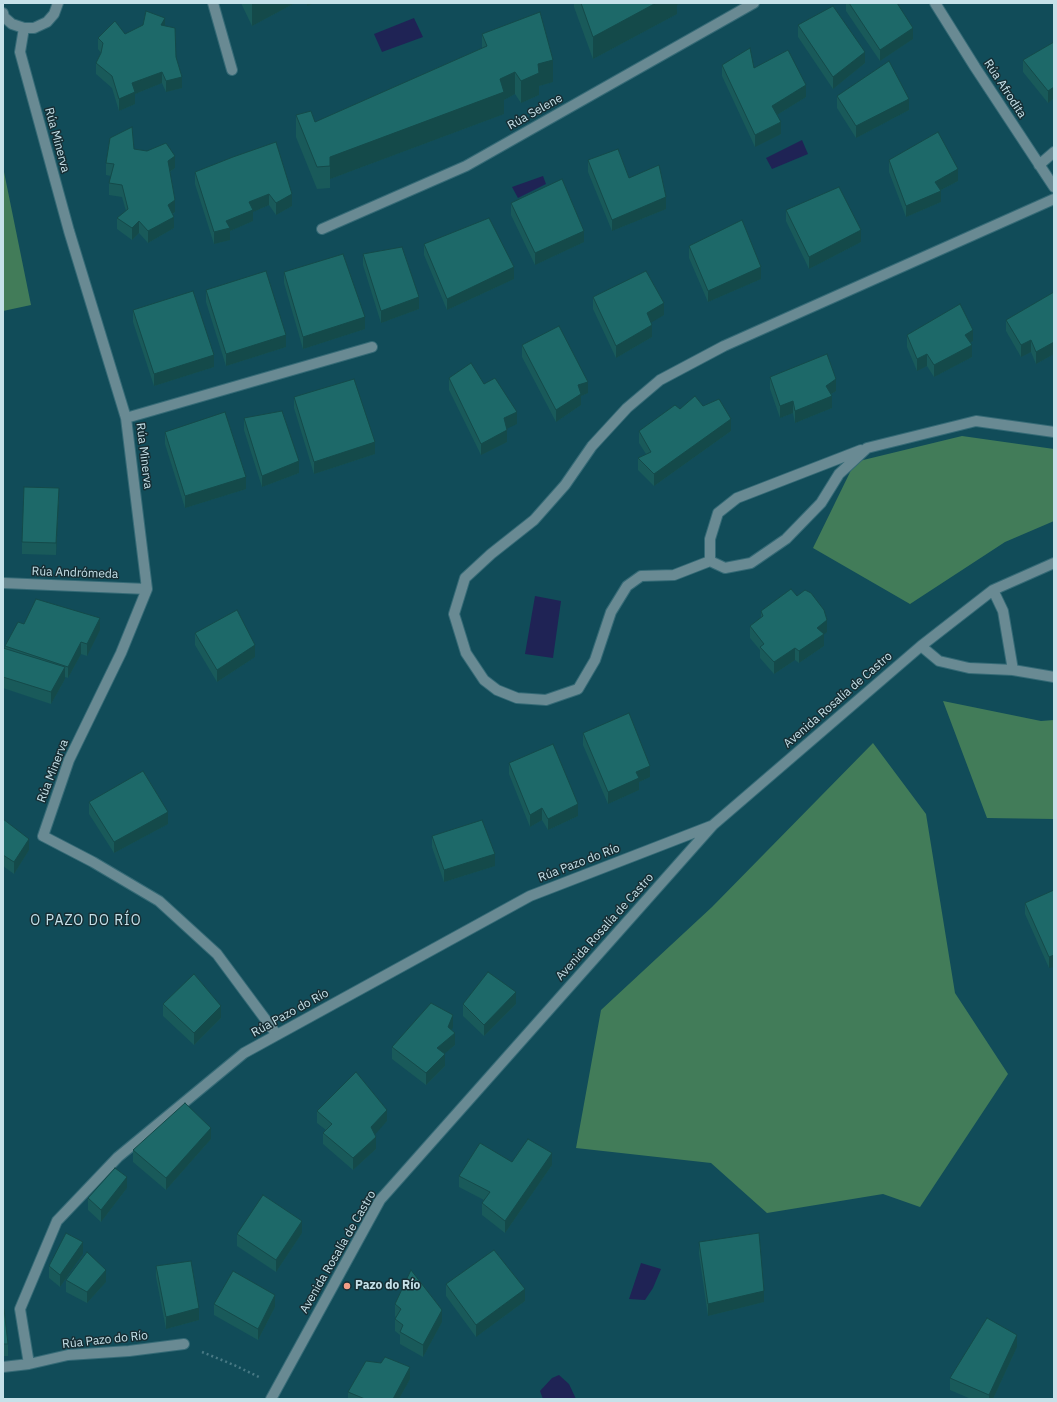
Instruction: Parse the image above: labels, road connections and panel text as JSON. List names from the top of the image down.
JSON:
{
  "streets": {
    "street": [
      "Rúa Afrodita",
      "Rúa Selene",
      "Rúa Minerva",
      "Rúa Andrómeda",
      "Avenida Rosalía de Castro",
      "Rúa Pazo do Río"
    ]
  },
  "crossings": [
    ["Rúa Minerva", "Rúa Andrómeda"],
    ["Rúa Minerva", "Rúa Pazo do Río"],
    ["Avenida Rosalía de Castro", "Rúa Pazo do Río"]
  ],
  "districts": ["O PAZO DO RÍO"],
  "places": ["Pazo do Río"]
}
